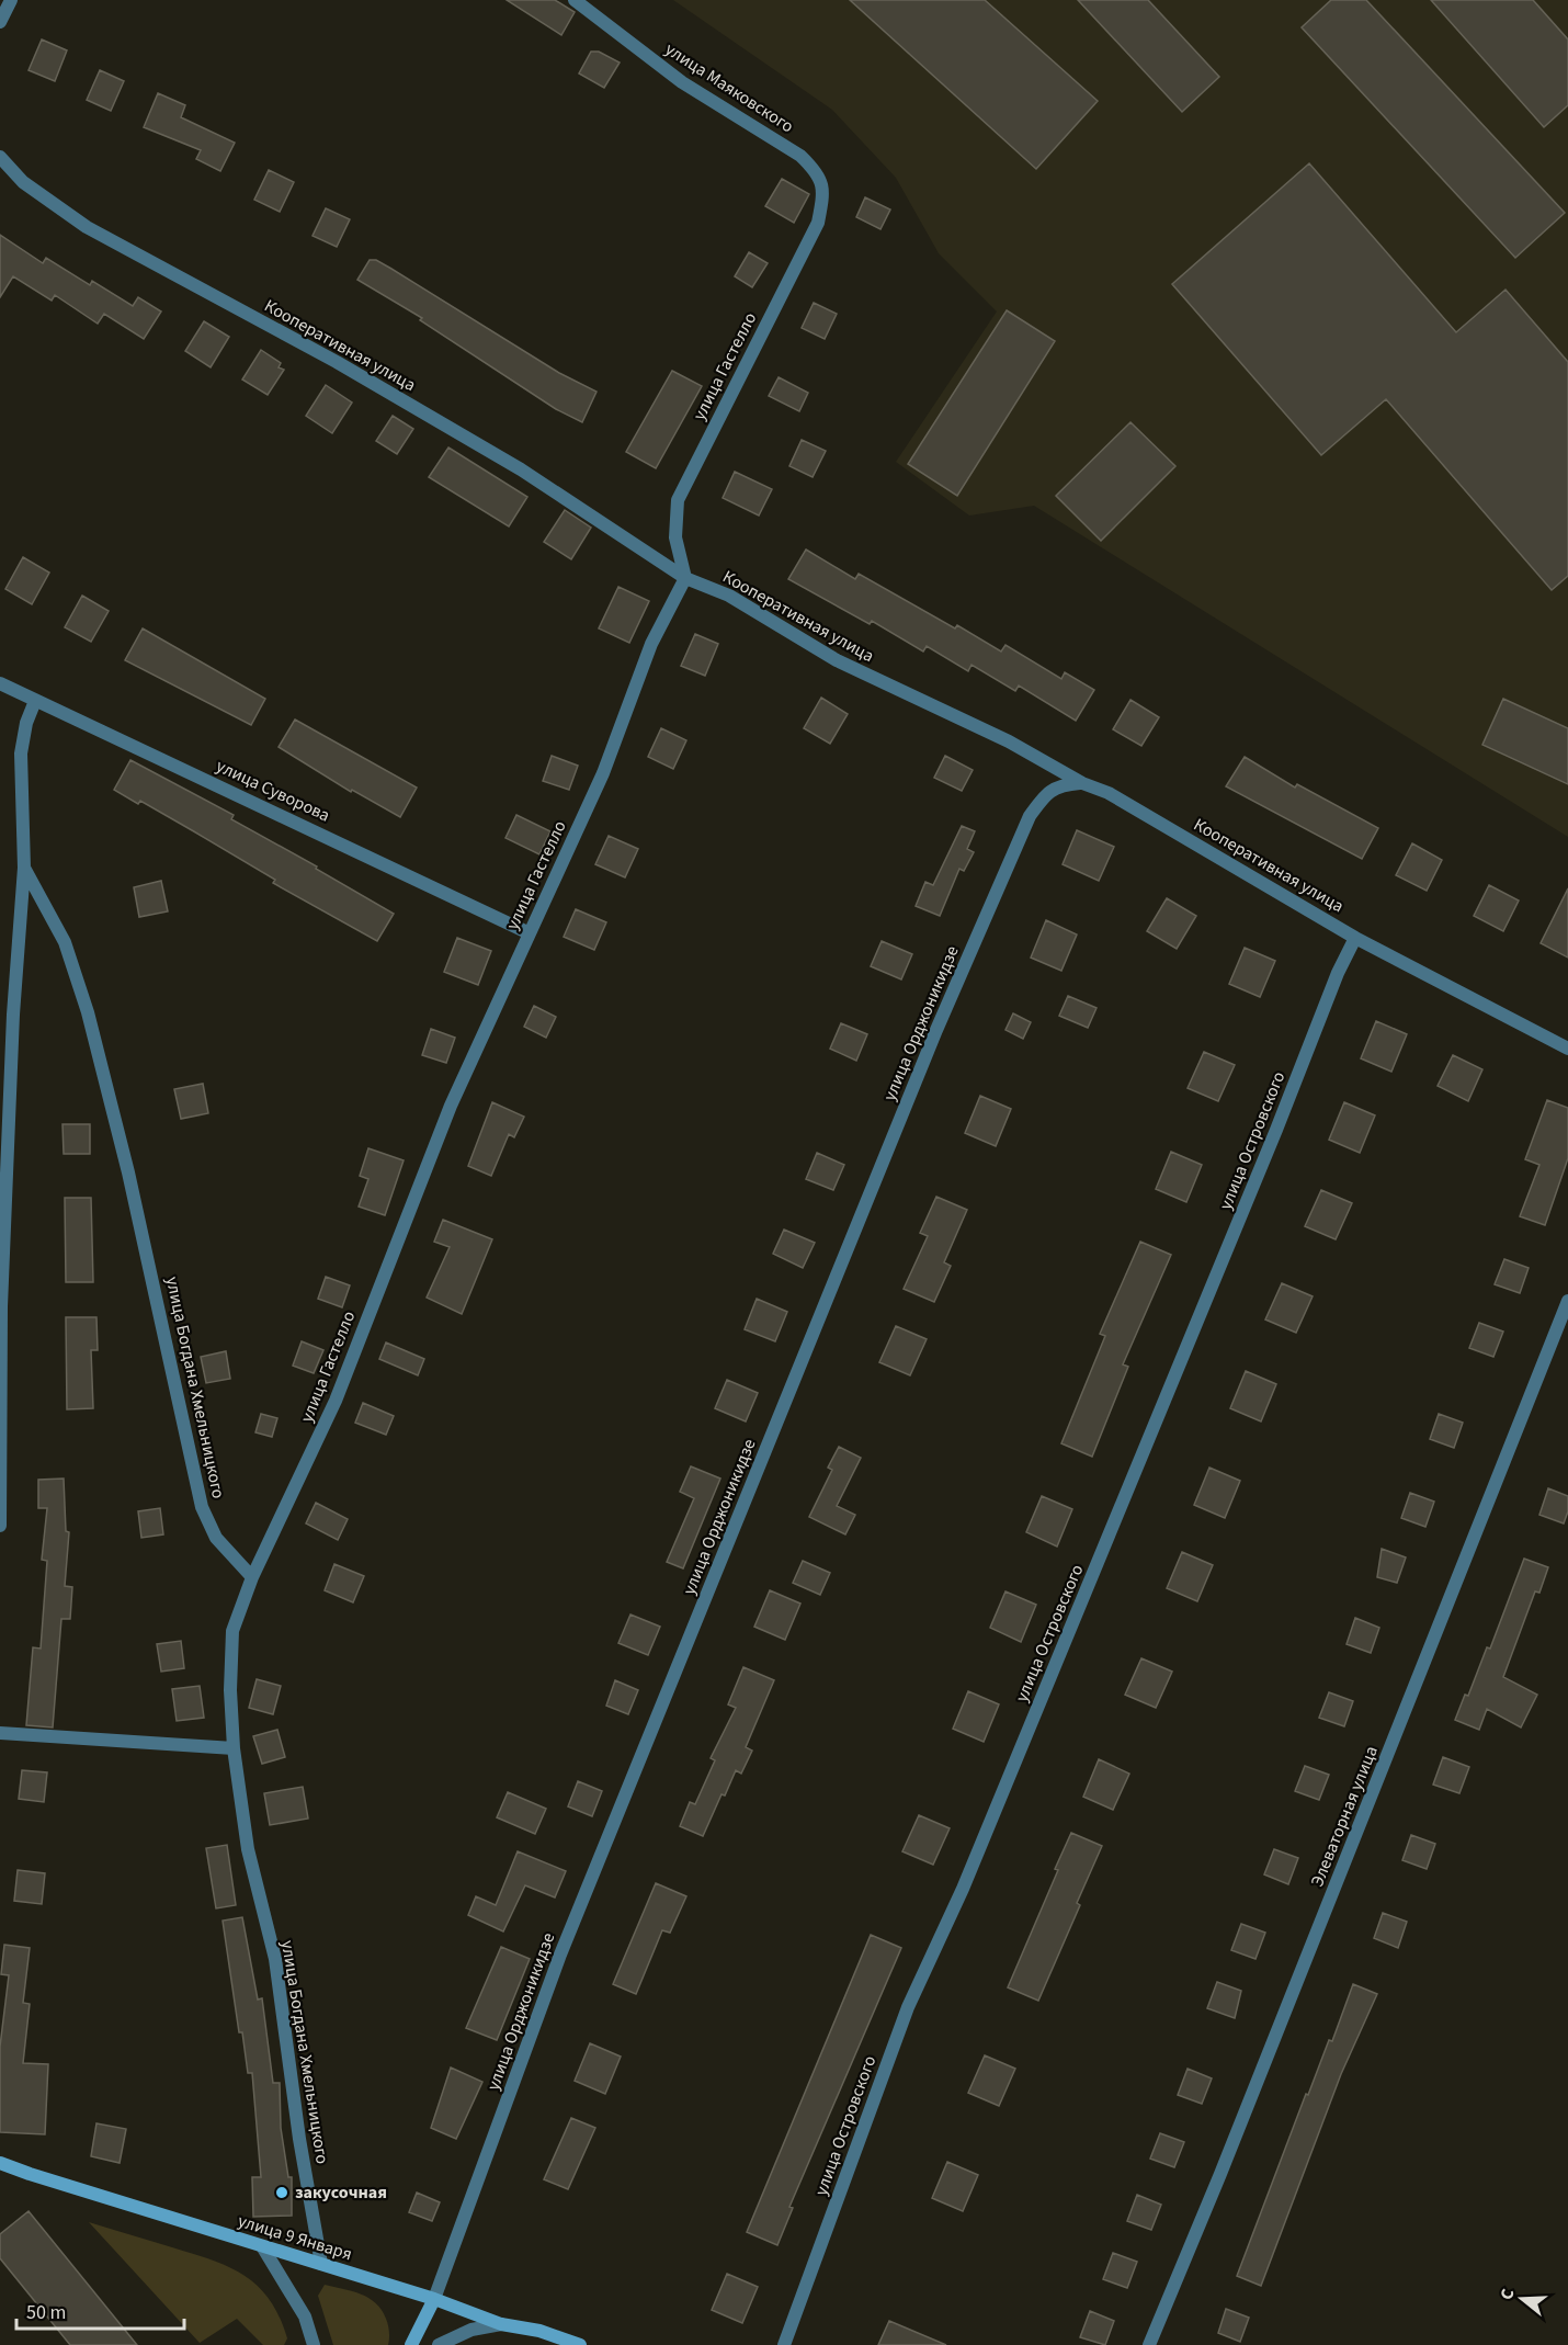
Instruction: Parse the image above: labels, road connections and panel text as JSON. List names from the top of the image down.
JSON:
{
  "streets": {
    "main road": ["улица 9 Января"],
    "street": [
      "улица Маяковского",
      "Кооперативная улица",
      "улица Гастелло",
      "улица Суворова",
      "улица Орджоникидзе",
      "улица Островского",
      "улица Богдана Хмельницкого",
      "Элеваторная улица"
    ]
  },
  "crossings": [
    ["улица Маяковского", "улица Гастелло"],
    ["Кооперативная улица", "улица Гастелло"],
    ["Кооперативная улица", "улица Орджоникидзе"],
    ["Кооперативная улица", "улица Островского"],
    ["улица Гастелло", "улица Суворова"],
    ["улица Гастелло", "улица Богдана Хмельницкого"],
    ["улица Орджоникидзе", "улица 9 Января"],
    ["улица Богдана Хмельницкого", "улица 9 Января"]
  ],
  "places": ["закусочная"],
  "scale_bar": "50 m",
  "north": "left"
}
